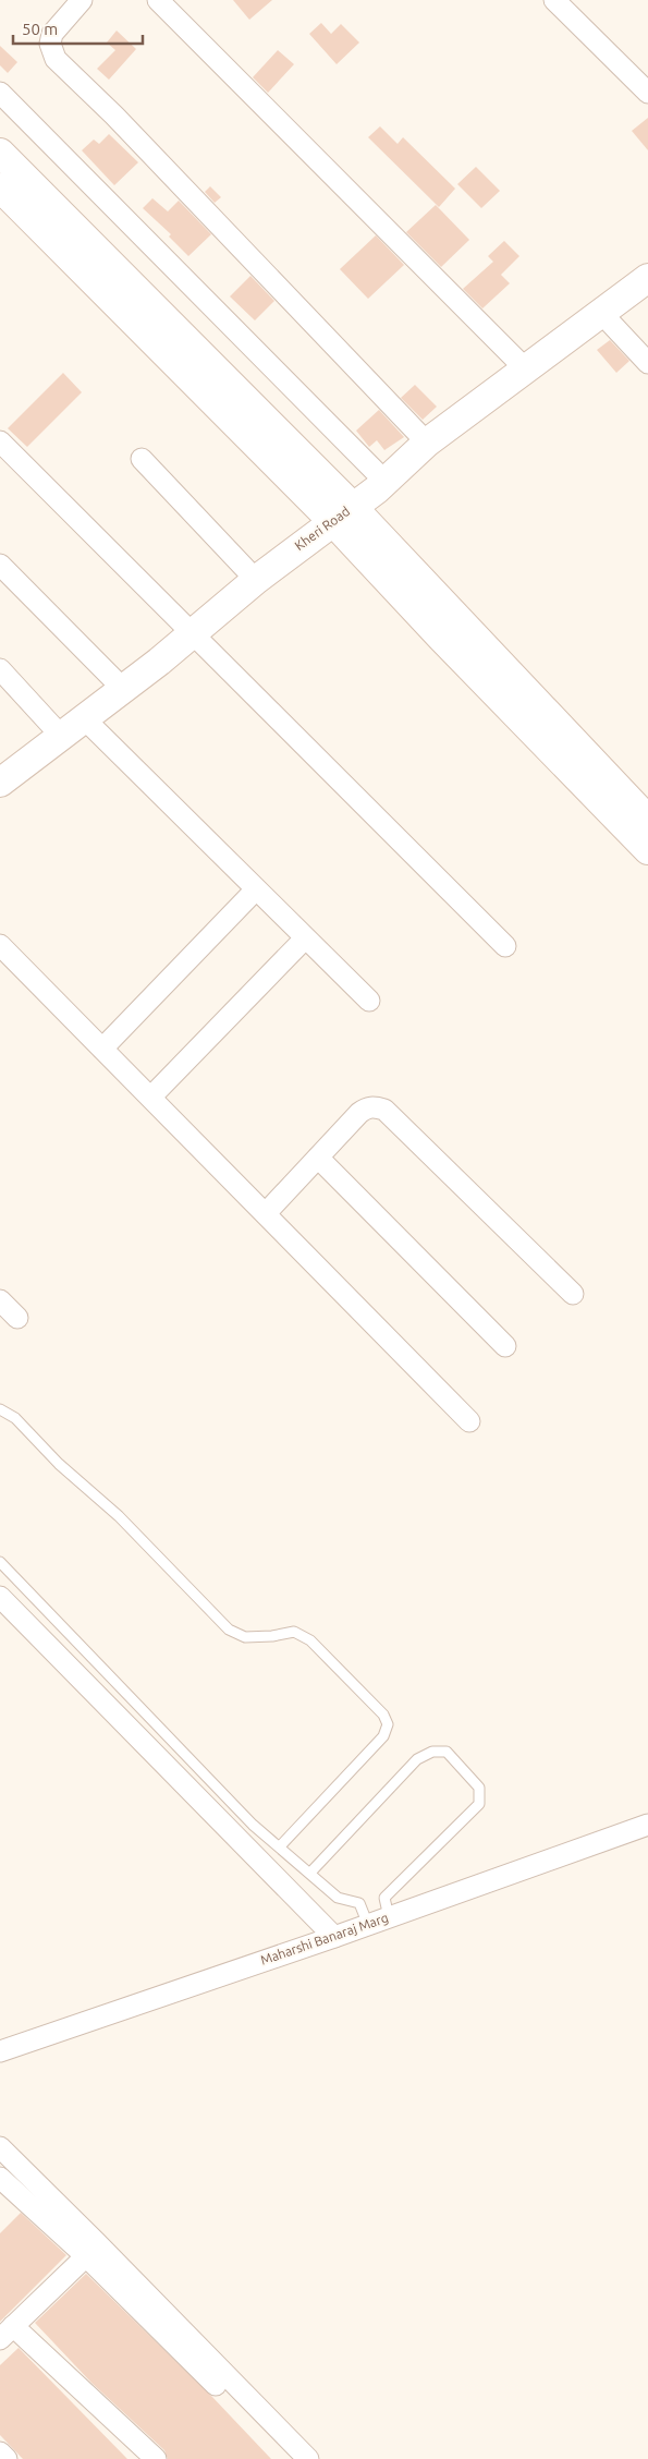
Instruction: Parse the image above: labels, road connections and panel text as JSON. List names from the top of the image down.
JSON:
{
  "streets": {
    "street": ["Kheri Road", "Maharshi Banaraj Marg"]
  },
  "scale_bar": "50 m"
}
